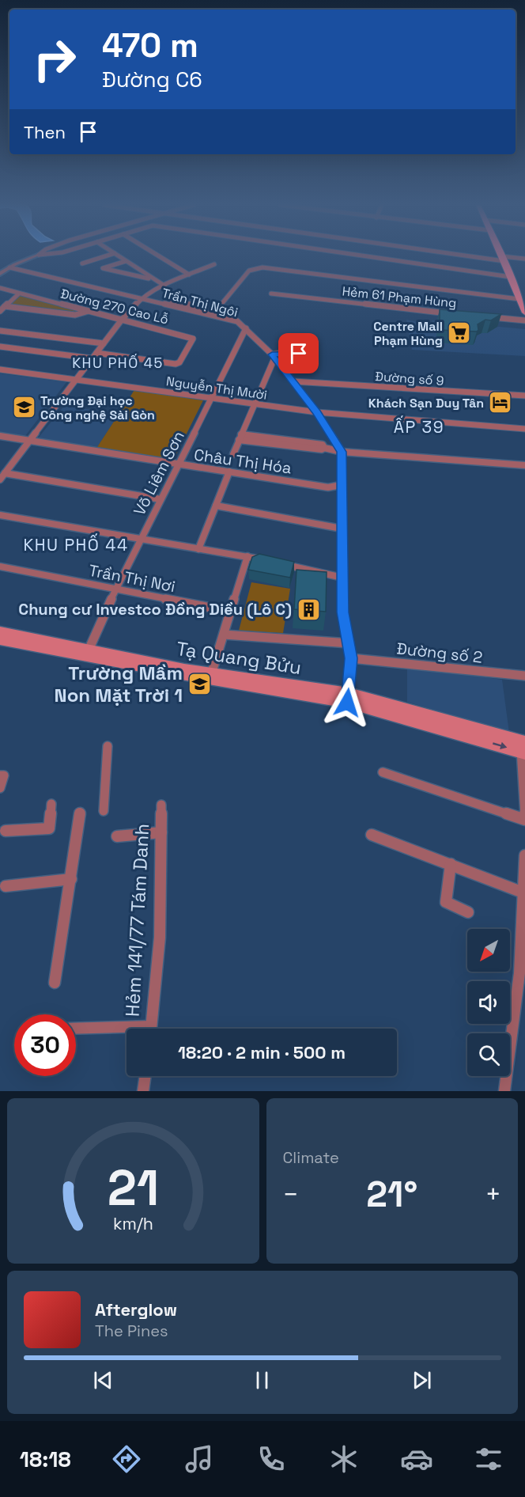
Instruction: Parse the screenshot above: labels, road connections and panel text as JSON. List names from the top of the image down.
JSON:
{
  "streets": {
    "main road": ["Tạ Quang Bửu"],
    "street": [
      "Hẻm 61 Phạm Hùng",
      "Trần Thị Ngôi",
      "Đường 270 Cao Lỗ",
      "Đường số 9",
      "Nguyễn Thị Mười",
      "Châu Thị Hóa",
      "Võ Liêm Sơn",
      "Trần Thị Nơi",
      "Đường số 2",
      "Hẻm 141/77 Tám Danh"
    ]
  },
  "crossings": [
    ["Trần Thị Ngôi", "Đường số 9"],
    ["Trần Thị Ngôi", "Nguyễn Thị Mười"],
    ["Trần Thị Ngôi", "Võ Liêm Sơn"],
    ["Nguyễn Thị Mười", "Võ Liêm Sơn"],
    ["Châu Thị Hóa", "Võ Liêm Sơn"],
    ["Võ Liêm Sơn", "Trần Thị Nơi"],
    ["Võ Liêm Sơn", "Tạ Quang Bửu"]
  ],
  "districts": ["KHU PHỐ 45", "ẤP 39", "KHU PHỐ 44"],
  "places": {
    "supermarket": ["Centre Mall Phạm Hùng"],
    "hotel": ["Khách Sạn Duy Tân"],
    "school or university": ["Trường Đại học Công nghệ Sài Gòn", "Trường Mầm Non Mặt Trời 1"],
    "building": ["Chung cư Investco Đồng Diều (Lô C)"]
  },
  "north": "bottom left",
  "page": {
    "turn": ["470 m", "Đường C6"],
    "then": "Then",
    "limit": "30",
    "trip": "18:20 · 2 min · 500 m",
    "tile": "Climate",
    "heat": ["−", "21°", "+"],
    "song": ["Afterglow", "The Pines"],
    "tabs": "18:18",
    "gauge": ["21", "km/h"]
  }
}
